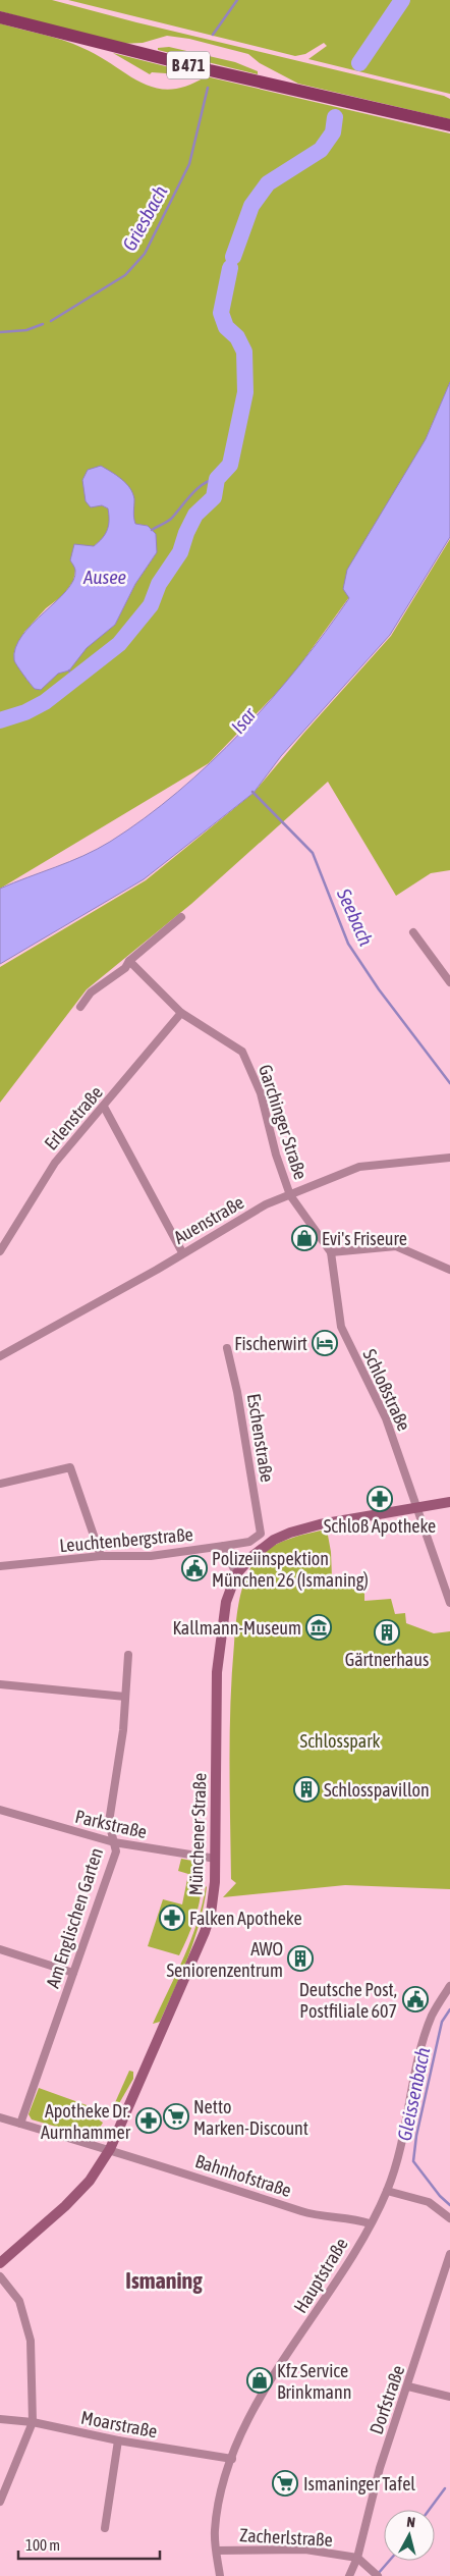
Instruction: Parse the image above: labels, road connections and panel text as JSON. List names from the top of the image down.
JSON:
{
  "streets": {
    "main road": ["B 471", "Münchener Straße"],
    "street": [
      "Erlenstraße",
      "Garchinger Straße",
      "Auenstraße",
      "Schloßstraße",
      "Eschenstraße",
      "Leuchtenbergstraße",
      "Parkstraße",
      "Am Englischen Garten",
      "Bahnhofstraße",
      "Hauptstraße",
      "Dorfstraße",
      "Moarstraße",
      "Zacherlstraße"
    ]
  },
  "crossings": [
    ["Erlenstraße", "Garchinger Straße"],
    ["Garchinger Straße", "Auenstraße"],
    ["Garchinger Straße", "Schloßstraße"],
    ["Auenstraße", "Schloßstraße"],
    ["Schloßstraße", "Münchener Straße"],
    ["Parkstraße", "Münchener Straße"],
    ["Parkstraße", "Am Englischen Garten"],
    ["Münchener Straße", "Bahnhofstraße"],
    ["Am Englischen Garten", "Bahnhofstraße"],
    ["Bahnhofstraße", "Hauptstraße"],
    ["Hauptstraße", "Moarstraße"],
    ["Hauptstraße", "Zacherlstraße"],
    ["Dorfstraße", "Zacherlstraße"]
  ],
  "districts": ["Ismaning"],
  "water": [
    "Griesbach",
    "Ausee",
    "Isar",
    "Seebach",
    "Gleissenbach"
  ],
  "parks": ["Schlosspark"],
  "places": {
    "shop": ["Evi's Friseure", "Kfz Service Brinkmann"],
    "hotel": ["Fischerwirt"],
    "pharmacy": ["Schloß Apotheke", "Falken Apotheke", "Apotheke Dr. Aurnhammer"],
    "public building": ["Polizeiinspektion München 26 (Ismaning)", "Deutsche Post, Postfiliale 607"],
    "museum": ["Kallmann-Museum"],
    "building": ["Gärtnerhaus", "Schlosspavillon", "AWO Seniorenzentrum"],
    "supermarket": ["Netto Marken-Discount", "Ismaninger Tafel"]
  },
  "scale_bar": "100 m",
  "north": "top"
}
